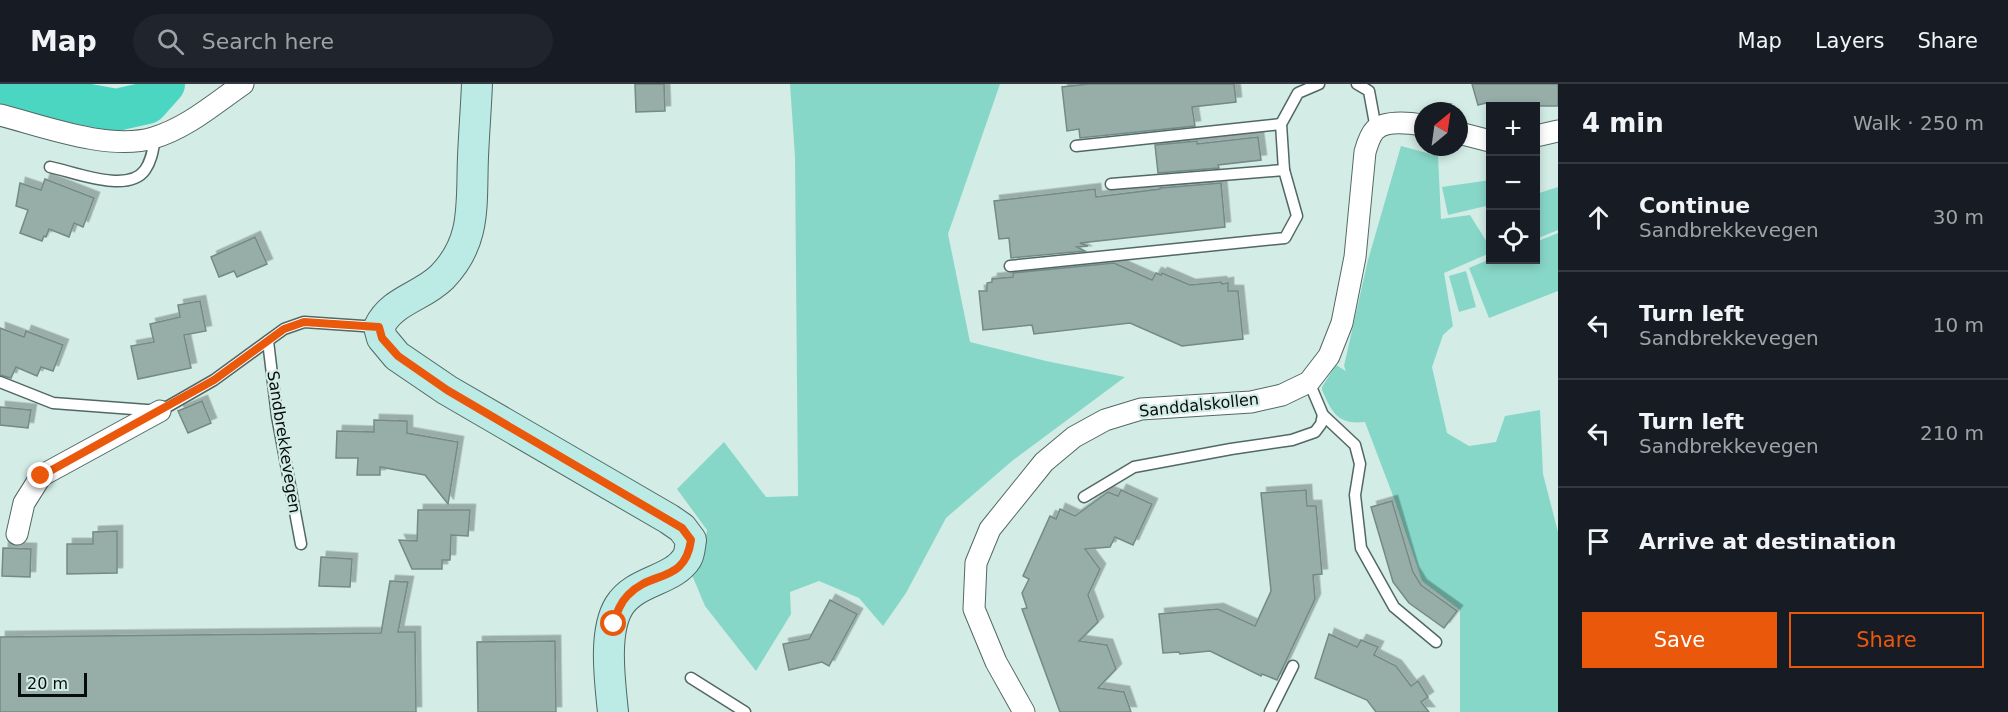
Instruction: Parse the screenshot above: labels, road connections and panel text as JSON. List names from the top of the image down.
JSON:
{
  "streets": {
    "street": ["Sanddalskollen", "Sandbrekkevegen"]
  },
  "scale_bar": "20 m",
  "north": "top right",
  "page": {
    "header": "Map",
    "search": "Search here",
    "nav": ["Map", "Layers", "Share"],
    "heading": ["4 min", "Walk · 250 m"],
    "map_buttons": ["+", "−"],
    "list": [
      ["Continue", "Sandbrekkevegen", "30 m"],
      ["Turn left", "Sandbrekkevegen", "10 m"],
      ["Turn left", "Sandbrekkevegen", "210 m"],
      "Arrive at destination"
    ],
    "buttons": ["Save", "Share"],
    "scale": "20 m"
  }
}
